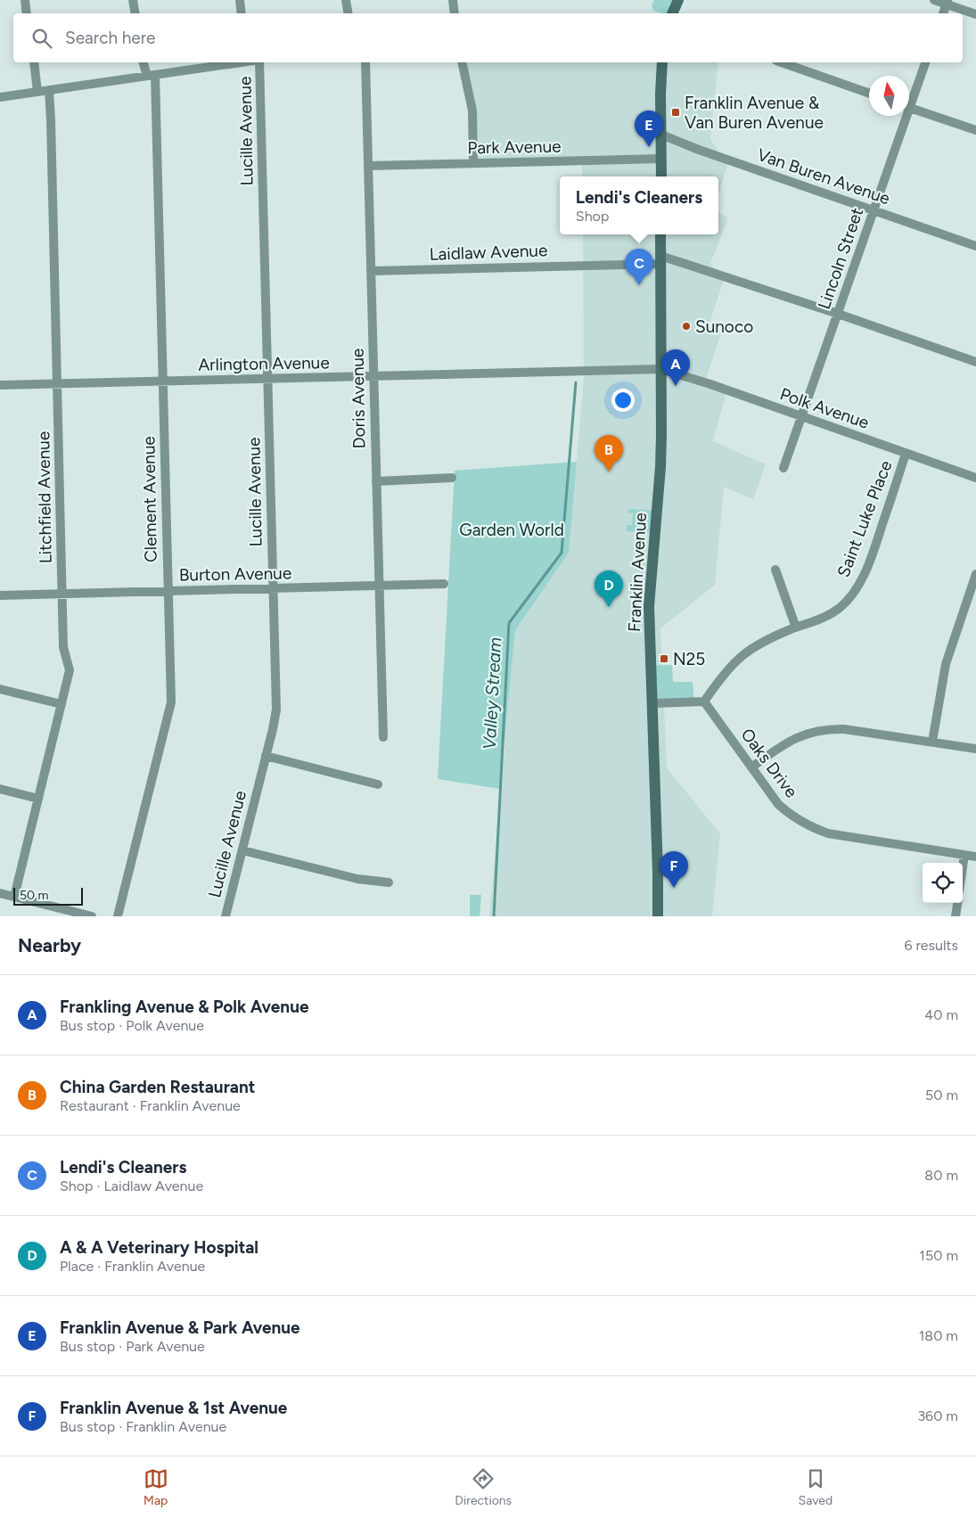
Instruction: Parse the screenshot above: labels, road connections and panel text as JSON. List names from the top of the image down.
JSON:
{
  "streets": {
    "main road": ["Franklin Avenue"],
    "street": [
      "Lucille Avenue",
      "Park Avenue",
      "Van Buren Avenue",
      "Laidlaw Avenue",
      "Lincoln Street",
      "Arlington Avenue",
      "Doris Avenue",
      "Polk Avenue",
      "Litchfield Avenue",
      "Clement Avenue",
      "Saint Luke Place",
      "Burton Avenue",
      "Oaks Drive"
    ]
  },
  "crossings": [
    ["Lucille Avenue", "Arlington Avenue"],
    ["Lucille Avenue", "Burton Avenue"],
    ["Park Avenue", "Doris Avenue"],
    ["Van Buren Avenue", "Lincoln Street"],
    ["Laidlaw Avenue", "Lincoln Street"],
    ["Laidlaw Avenue", "Doris Avenue"],
    ["Laidlaw Avenue", "Franklin Avenue"],
    ["Lincoln Street", "Polk Avenue"],
    ["Arlington Avenue", "Doris Avenue"],
    ["Arlington Avenue", "Polk Avenue"],
    ["Arlington Avenue", "Litchfield Avenue"],
    ["Arlington Avenue", "Clement Avenue"],
    ["Arlington Avenue", "Franklin Avenue"],
    ["Doris Avenue", "Burton Avenue"],
    ["Polk Avenue", "Saint Luke Place"],
    ["Polk Avenue", "Franklin Avenue"],
    ["Litchfield Avenue", "Burton Avenue"],
    ["Clement Avenue", "Burton Avenue"],
    ["Saint Luke Place", "Oaks Drive"]
  ],
  "water": ["Valley Stream"],
  "parks": ["Garden World"],
  "places": {
    "transit": ["Franklin Avenue & Van Buren Avenue", "N25"],
    "other": ["Sunoco"]
  },
  "scale_bar": "50 m",
  "north": "top",
  "page": {
    "search": "Search here",
    "pins": [
      "E",
      "C",
      "A",
      "B",
      "D",
      "F"
    ],
    "popup": ["Lendi's Cleaners", "Shop"],
    "scale": "50 m",
    "heading": ["Nearby", "6 results"],
    "list": [
      {
        "mark": "A",
        "name": "Frankling Avenue & Polk Avenue",
        "note": "Bus stop · Polk Avenue",
        "value": "40 m"
      },
      {
        "mark": "B",
        "name": "China Garden Restaurant",
        "note": "Restaurant · Franklin Avenue",
        "value": "50 m"
      },
      {
        "mark": "C",
        "name": "Lendi's Cleaners",
        "note": "Shop · Laidlaw Avenue",
        "value": "80 m"
      },
      {
        "mark": "D",
        "name": "A & A Veterinary Hospital",
        "note": "Place · Franklin Avenue",
        "value": "150 m"
      },
      {
        "mark": "E",
        "name": "Franklin Avenue & Park Avenue",
        "note": "Bus stop · Park Avenue",
        "value": "180 m"
      },
      {
        "mark": "F",
        "name": "Franklin Avenue & 1st Avenue",
        "note": "Bus stop · Franklin Avenue",
        "value": "360 m"
      }
    ],
    "nav": ["Map", "Directions", "Saved"]
  }
}
